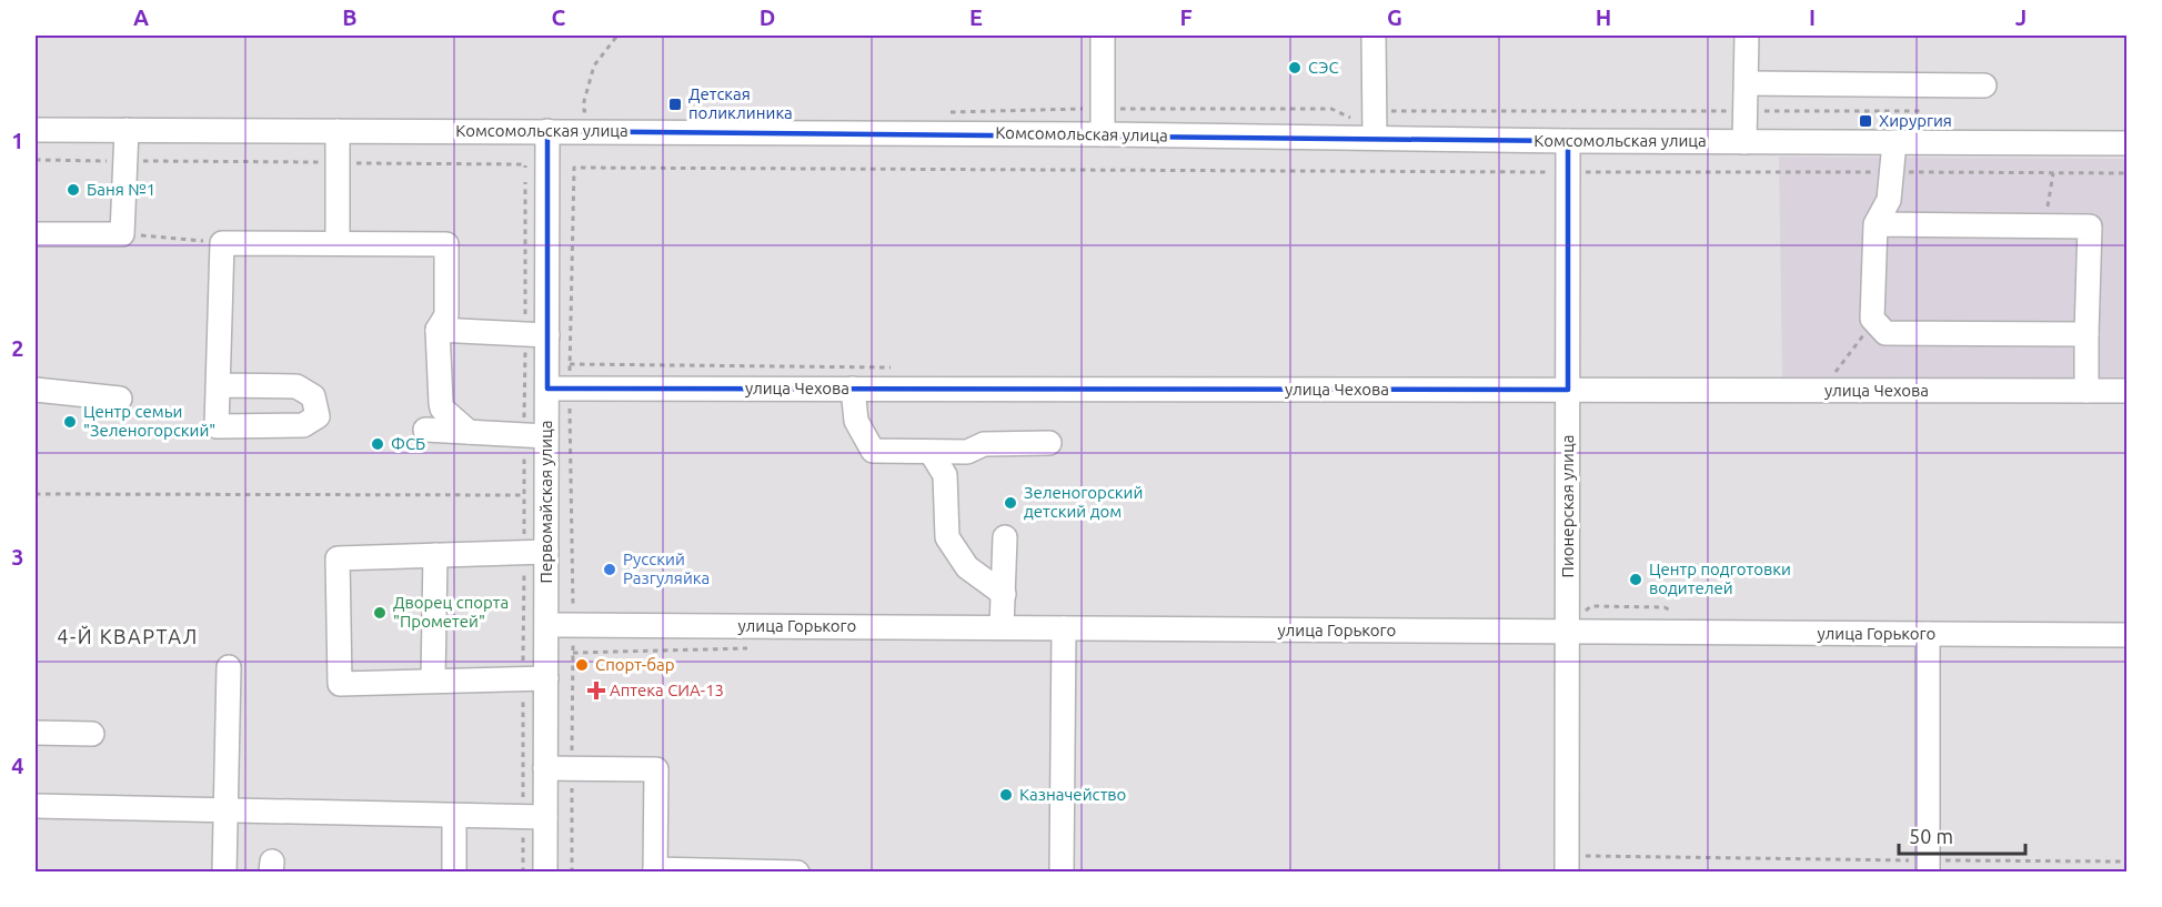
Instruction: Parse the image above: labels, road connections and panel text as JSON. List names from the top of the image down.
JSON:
{
  "streets": {
    "street": [
      "Комсомольская улица",
      "улица Чехова",
      "Первомайская улица",
      "Пионерская улица",
      "улица Горького"
    ]
  },
  "crossings": [
    ["Комсомольская улица", "Первомайская улица"],
    ["Комсомольская улица", "Пионерская улица"],
    ["улица Чехова", "Первомайская улица"],
    ["улица Чехова", "Пионерская улица"],
    ["Первомайская улица", "улица Горького"],
    ["Пионерская улица", "улица Горького"]
  ],
  "districts": ["4-Й КВАРТАЛ"],
  "places": {
    "other": [
      "СЭС",
      "Баня №1",
      "Центр семьи \"Зеленогорский\"",
      "ФСБ",
      "Зеленогорский детский дом",
      "Русский Разгуляйка",
      "Центр подготовки водителей",
      "Дворец спорта \"Прометей\"",
      "Спорт-бар",
      "Казначейство"
    ],
    "transit": ["Детская поликлиника", "Хирургия"],
    "health": ["Аптека СИА-13"]
  },
  "scale_bar": "50 m",
  "grid": {
    "columns": [
      "A",
      "B",
      "C",
      "D",
      "E",
      "F",
      "G",
      "H",
      "I",
      "J"
    ],
    "rows": [
      "1",
      "2",
      "3",
      "4"
    ]
  }
}
